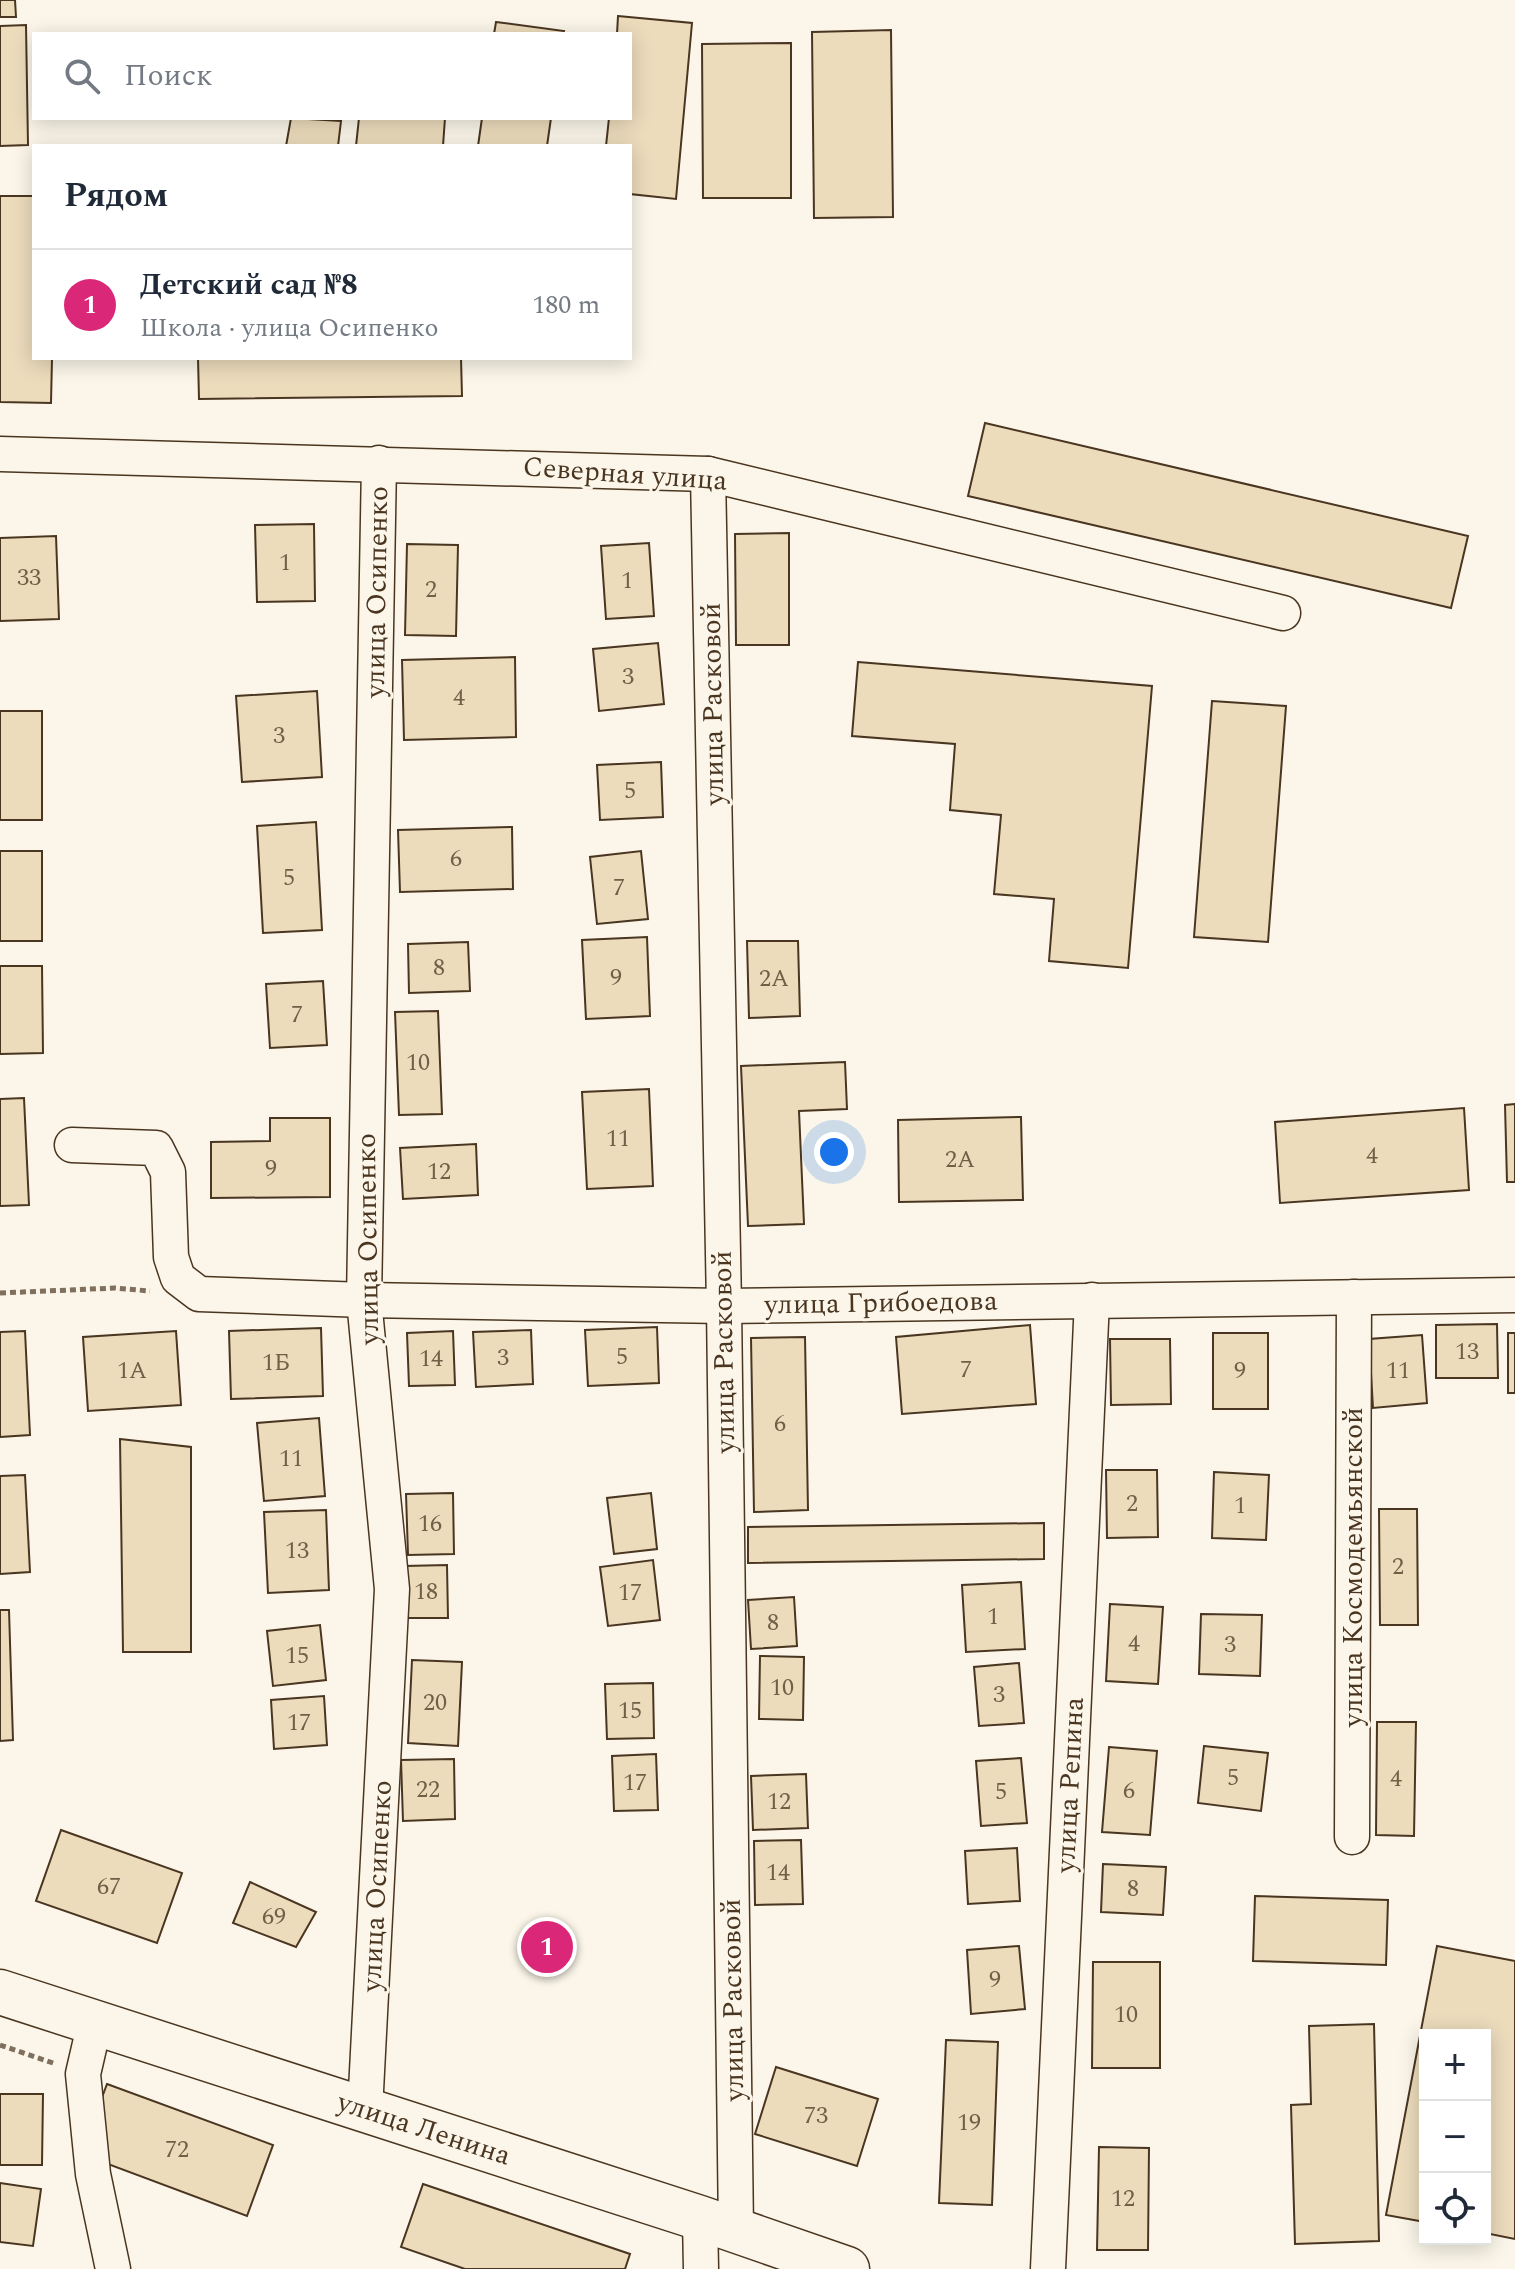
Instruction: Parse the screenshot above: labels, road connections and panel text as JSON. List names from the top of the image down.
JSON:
{
  "streets": {
    "main road": ["улица Ленина"],
    "street": [
      "Северная улица",
      "улица Осипенко",
      "улица Расковой",
      "улица Грибоедова",
      "улица Космодемьянской",
      "улица Репина"
    ]
  },
  "crossings": [
    ["Северная улица", "улица Осипенко"],
    ["Северная улица", "улица Расковой"],
    ["улица Осипенко", "улица Грибоедова"],
    ["улица Осипенко", "улица Ленина"],
    ["улица Расковой", "улица Грибоедова"],
    ["улица Расковой", "улица Ленина"],
    ["улица Грибоедова", "улица Космодемьянской"],
    ["улица Грибоедова", "улица Репина"]
  ],
  "house_numbers": [
    "1",
    "33",
    "1",
    "2",
    "3",
    "4",
    "3",
    "5",
    "6",
    "5",
    "7",
    "8",
    "9",
    "2А",
    "7",
    "10",
    "11",
    "4",
    "2А",
    "9",
    "12",
    "13",
    "5",
    "3",
    "14",
    "1Б",
    "7",
    "1А",
    "9",
    "11",
    "6",
    "11",
    "2",
    "1",
    "16",
    "13",
    "2",
    "18",
    "17",
    "1",
    "8",
    "4",
    "3",
    "15",
    "10",
    "3",
    "20",
    "15",
    "17",
    "5",
    "4",
    "17",
    "22",
    "6",
    "5",
    "12",
    "14",
    "67",
    "8",
    "69",
    "9",
    "10",
    "73",
    "19",
    "72",
    "12"
  ],
  "page": {
    "search": "Поиск",
    "heading": "Рядом",
    "list": [
      {
        "mark": "1",
        "name": "Детский сад №8",
        "note": "Школа · улица Осипенко",
        "value": "180 m"
      }
    ],
    "pins": "1",
    "map_buttons": ["+", "−"]
  }
}
